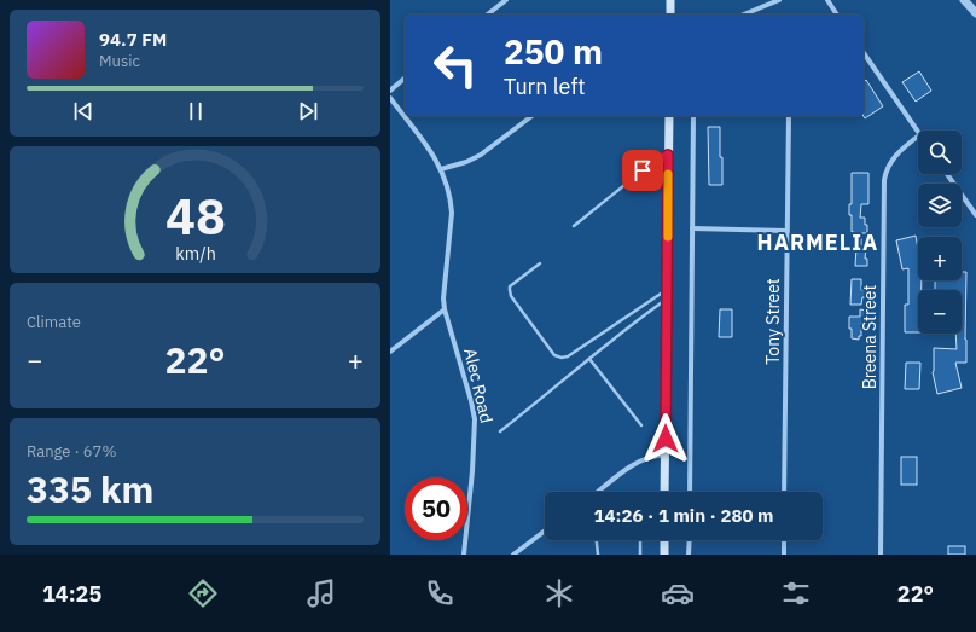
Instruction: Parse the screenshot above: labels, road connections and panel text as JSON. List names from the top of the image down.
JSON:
{
  "streets": {
    "street": ["Tony Street", "Breena Street", "Alec Road"]
  },
  "districts": ["HARMELIA"],
  "page": {
    "turn": ["250 m", "Turn left"],
    "song": ["94.7 FM", "Music"],
    "map_buttons": ["+", "−"],
    "tile": [
      "Climate",
      ["Range · 67%", "335 km"]
    ],
    "heat": ["−", "22°", "+"],
    "limit": "50",
    "trip": "14:26 · 1 min · 280 m",
    "tabs": ["14:25", "22°"],
    "gauge": ["48", "km/h"]
  }
}
